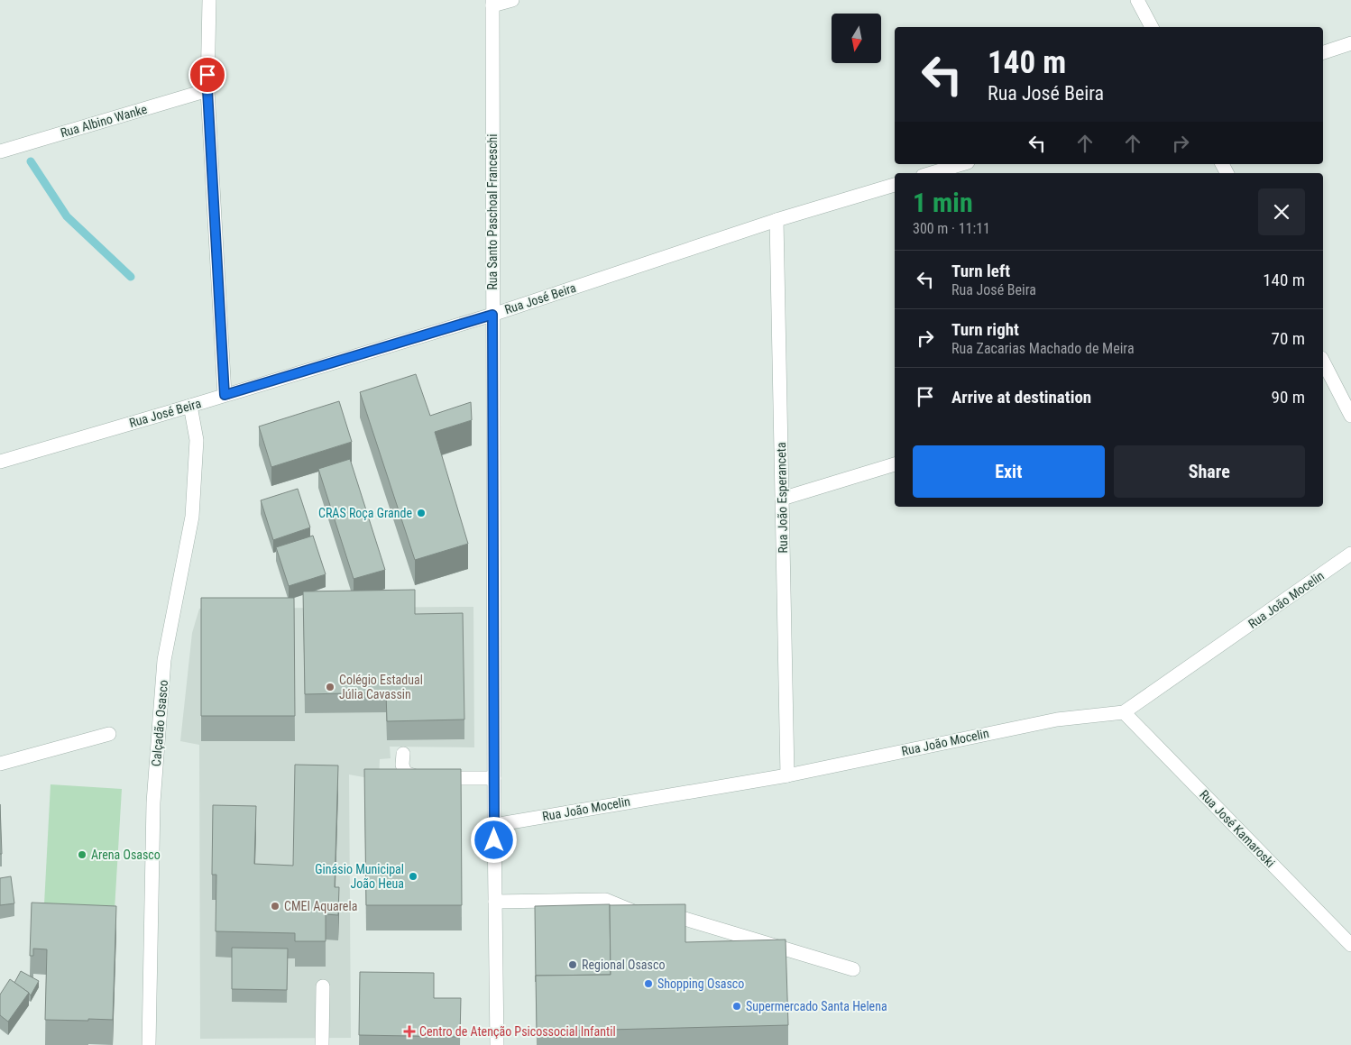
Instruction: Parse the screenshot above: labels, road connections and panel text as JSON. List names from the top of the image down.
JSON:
{
  "streets": {
    "street": [
      "Rua Albino Wanke",
      "Rua Santo Paschoal Franceschi",
      "Rua José Beira",
      "Rua João Esperanceta",
      "Rua João Mocelin",
      "Calçadão Osasco",
      "Rua José Kamaroski"
    ]
  },
  "crossings": [
    ["Rua Santo Paschoal Franceschi", "Rua José Beira"],
    ["Rua Santo Paschoal Franceschi", "Rua João Mocelin"],
    ["Rua José Beira", "Rua João Esperanceta"],
    ["Rua José Beira", "Calçadão Osasco"],
    ["Rua João Esperanceta", "Rua João Mocelin"],
    ["Rua João Mocelin", "Rua José Kamaroski"]
  ],
  "places": {
    "other": [
      "CRAS Roça Grande",
      "Colégio Estadual Júlia Cavassin",
      "Arena Osasco",
      "Ginásio Municipal João Heua",
      "CMEI Aquarela",
      "Regional Osasco",
      "Shopping Osasco",
      "Supermercado Santa Helena"
    ],
    "health": ["Centro de Atenção Psicossocial Infantil"]
  },
  "north": "bottom",
  "page": {
    "turn": ["140 m", "Rua José Beira"],
    "heading": ["1 min", "300 m · 11:11"],
    "list": [
      {
        "name": "Turn left",
        "note": "Rua José Beira",
        "value": "140 m"
      },
      {
        "name": "Turn right",
        "note": "Rua Zacarias Machado de Meira",
        "value": "70 m"
      },
      {
        "name": "Arrive at destination",
        "value": "90 m"
      }
    ],
    "buttons": ["Exit", "Share"]
  }
}
